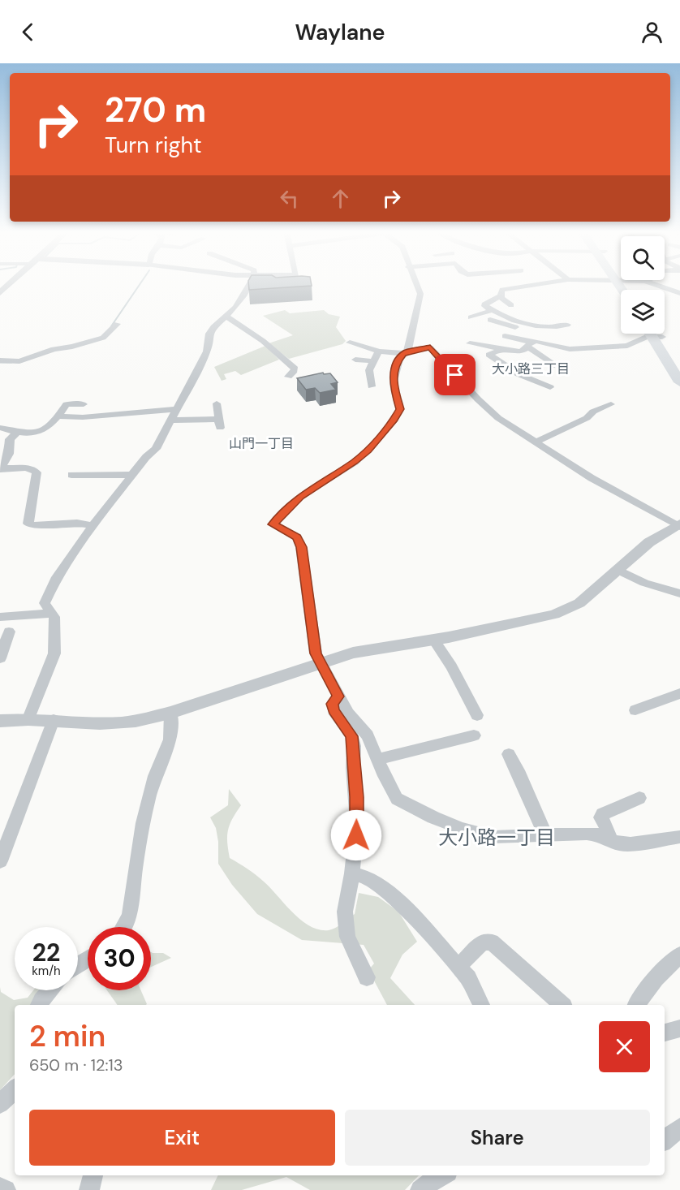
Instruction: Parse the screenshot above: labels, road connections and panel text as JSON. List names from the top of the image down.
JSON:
{
  "districts": ["大小路三丁目", "山門一丁目", "大小路一丁目"],
  "page": {
    "header": "Waylane",
    "turn": ["270 m", "Turn right"],
    "speed": "22 km/h",
    "limit": "30",
    "heading": ["2 min", "650 m · 12:13"],
    "buttons": ["Exit", "Share"]
  }
}
